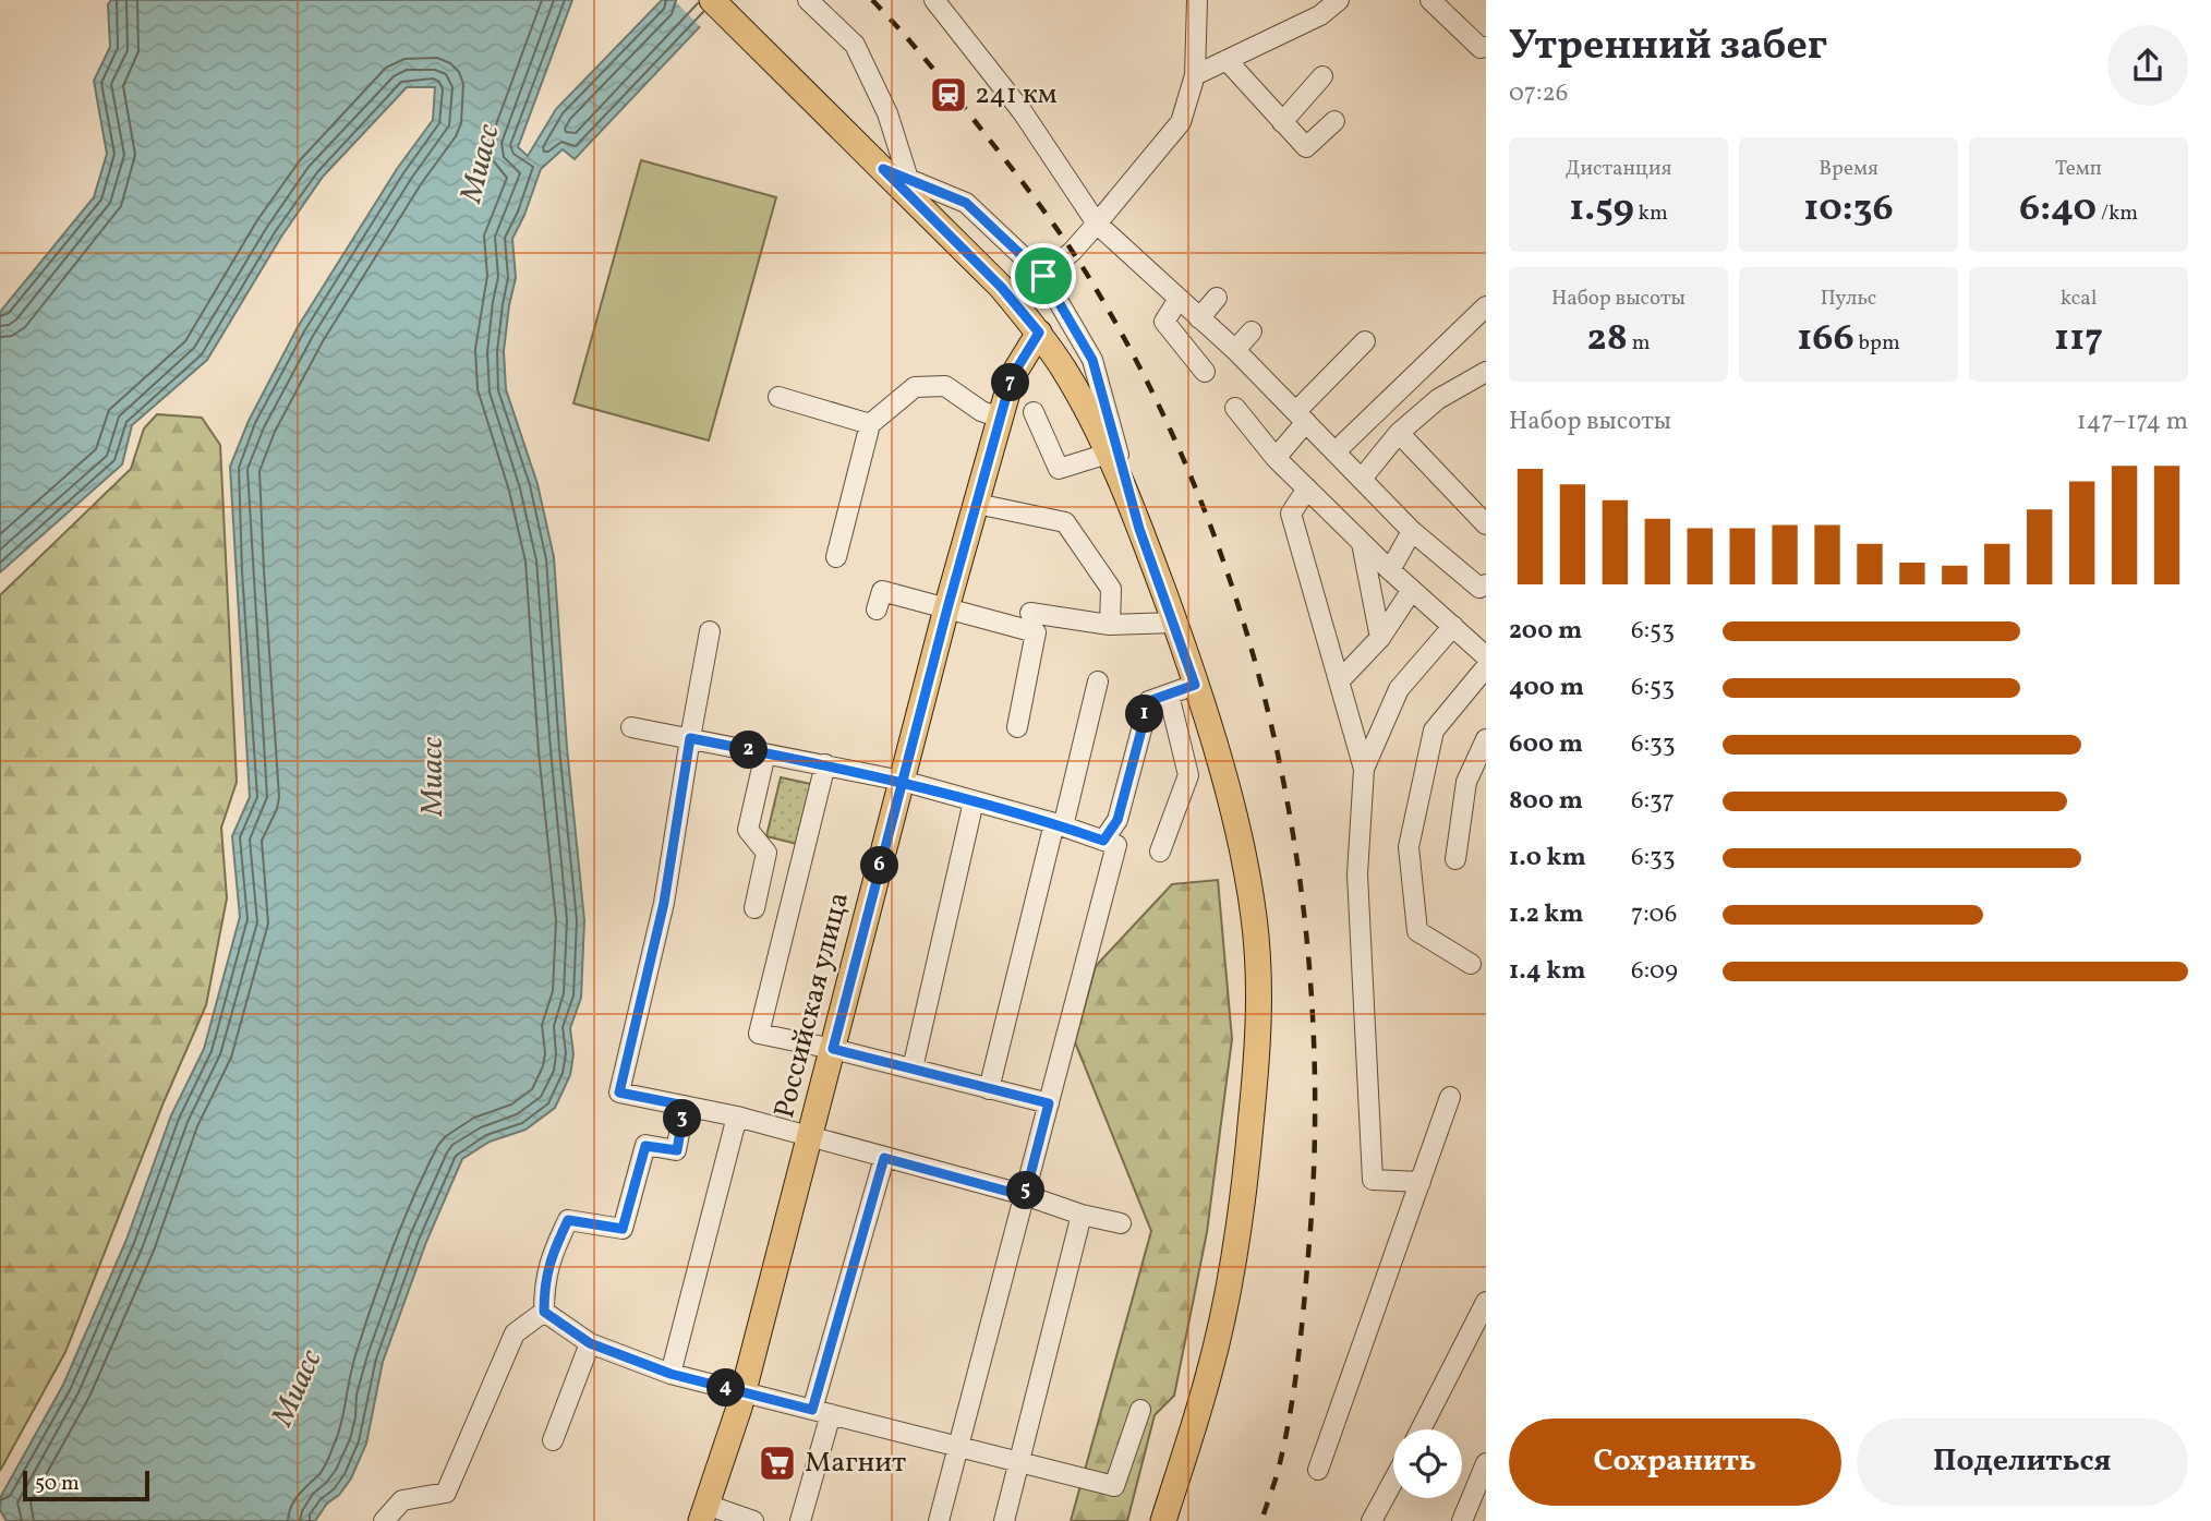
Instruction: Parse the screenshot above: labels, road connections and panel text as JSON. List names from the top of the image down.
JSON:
{
  "streets": {
    "main road": ["Российская улица"]
  },
  "water": ["Миасс"],
  "places": {
    "station": ["241 км"],
    "supermarket": ["Магнит"]
  },
  "scale_bar": "50 m",
  "page": {
    "heading": ["Утренний забег", "07:26"],
    "stats": [
      ["Дистанция", "1.59 km"],
      ["Время", "10:36"],
      ["Темп", "6:40 /km"],
      ["Набор высоты", "28 m"],
      ["Пульс", "166 bpm"],
      ["kcal", "117"]
    ],
    "pins": [
      "7",
      "1",
      "2",
      "6",
      "3",
      "5",
      "4"
    ],
    "chart": ["Набор высоты", "147–174 m"],
    "list": [
      {
        "name": "200 m",
        "note": "6:53"
      },
      {
        "name": "400 m",
        "note": "6:53"
      },
      {
        "name": "600 m",
        "note": "6:33"
      },
      {
        "name": "800 m",
        "note": "6:37"
      },
      {
        "name": "1.0 km",
        "note": "6:33"
      },
      {
        "name": "1.2 km",
        "note": "7:06"
      },
      {
        "name": "1.4 km",
        "note": "6:09"
      }
    ],
    "buttons": ["Сохранить", "Поделиться"],
    "scale": "50 m"
  }
}
